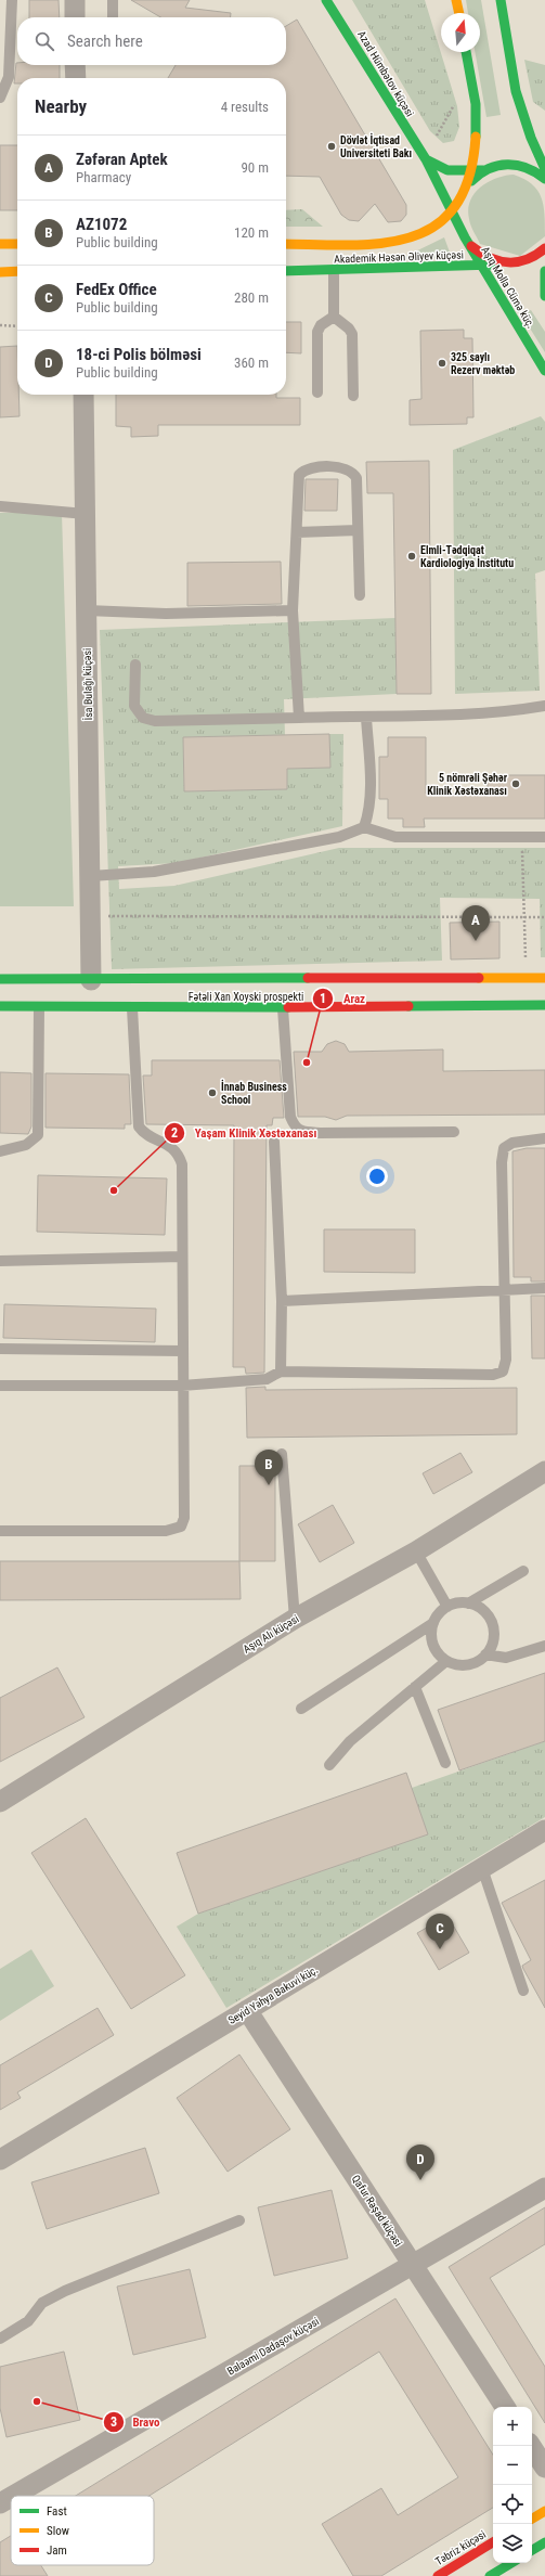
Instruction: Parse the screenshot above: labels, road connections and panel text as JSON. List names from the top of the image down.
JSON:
{
  "streets": {
    "main road": [
      "Azad Hümbətov küçəsi",
      "Akademik Həsən Əliyev küçəsi",
      "Aşıq Molla Cümə küç.",
      "Fətəli Xan Xoyski prospekti",
      "Təbriz küçəsi"
    ],
    "street": [
      "İsa Bulağı küçəsi",
      "Aşıq Alı küçəsi",
      "Seyid Yəhya Bakuvi küç.",
      "Qafur Rəşad küçəsi",
      "Balaəmi Dadaşov küçəsi"
    ]
  },
  "crossings": [
    ["Azad Hümbətov küçəsi", "Akademik Həsən Əliyev küçəsi"],
    ["Azad Hümbətov küçəsi", "Aşıq Molla Cümə küç."],
    ["Akademik Həsən Əliyev küçəsi", "Aşıq Molla Cümə küç."],
    ["İsa Bulağı küçəsi", "Fətəli Xan Xoyski prospekti"],
    ["Seyid Yəhya Bakuvi küç.", "Qafur Rəşad küçəsi"],
    ["Qafur Rəşad küçəsi", "Balaəmi Dadaşov küçəsi"]
  ],
  "places": [
    "Dövlət İqtisad Universiteti Bakı",
    "325 saylı Rezerv məktəb",
    "Elmli-Tədqiqat Kardiologiya İnstitutu",
    "5 nömrəli Şəhər Klinik Xəstəxanası",
    "Araz",
    "İnnab Business School",
    "Yaşam Klinik Xəstəxanası",
    "Bravo"
  ],
  "legend": ["Fast", "Slow", "Jam"],
  "north": "top",
  "page": {
    "search": "Search here",
    "heading": ["Nearby", "4 results"],
    "list": [
      {
        "mark": "A",
        "name": "Zəfəran Aptek",
        "note": "Pharmacy",
        "value": "90 m"
      },
      {
        "mark": "B",
        "name": "AZ1072",
        "note": "Public building",
        "value": "120 m"
      },
      {
        "mark": "C",
        "name": "FedEx Office",
        "note": "Public building",
        "value": "280 m"
      },
      {
        "mark": "D",
        "name": "18-ci Polis bölməsi",
        "note": "Public building",
        "value": "360 m"
      }
    ],
    "pins": [
      "A",
      "B",
      "C",
      "D"
    ],
    "map_buttons": ["+", "−"]
  }
}
